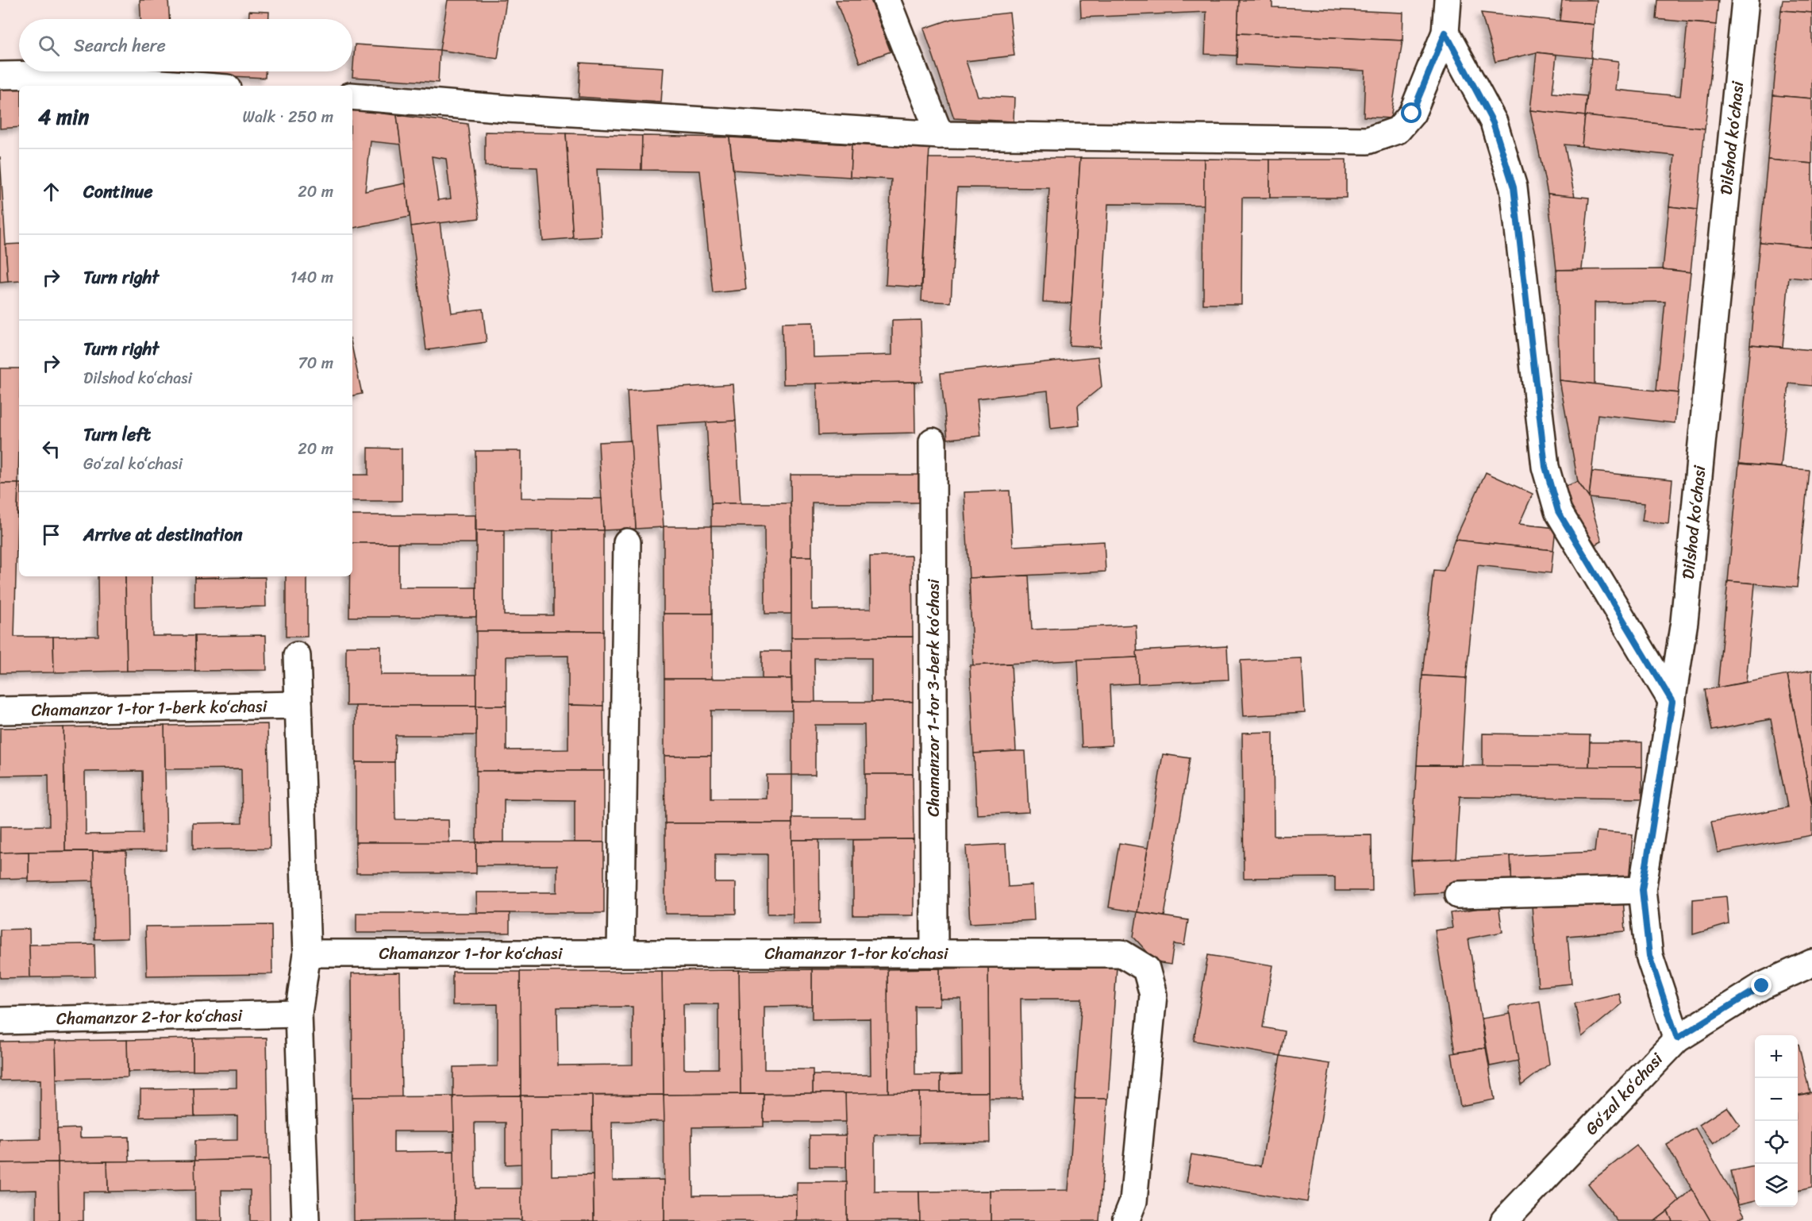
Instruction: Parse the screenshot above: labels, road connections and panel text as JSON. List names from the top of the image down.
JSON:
{
  "streets": {
    "street": [
      "Dilshod koʻchasi",
      "Chamanzor 1-tor 3-berk koʻchasi",
      "Chamanzor 1-tor 1-berk koʻchasi",
      "Chamanzor 1-tor koʻchasi",
      "Chamanzor 2-tor koʻchasi",
      "Goʻzal koʻchasi"
    ]
  },
  "crossings": [
    ["Dilshod koʻchasi", "Goʻzal koʻchasi"],
    ["Chamanzor 1-tor 3-berk koʻchasi", "Chamanzor 1-tor koʻchasi"]
  ],
  "page": {
    "search": "Search here",
    "heading": ["4 min", "Walk · 250 m"],
    "list": [
      ["Continue", "20 m"],
      ["Turn right", "140 m"],
      ["Turn right", "Dilshod koʻchasi", "70 m"],
      ["Turn left", "Goʻzal koʻchasi", "20 m"],
      "Arrive at destination"
    ],
    "map_buttons": ["+", "−"]
  }
}
